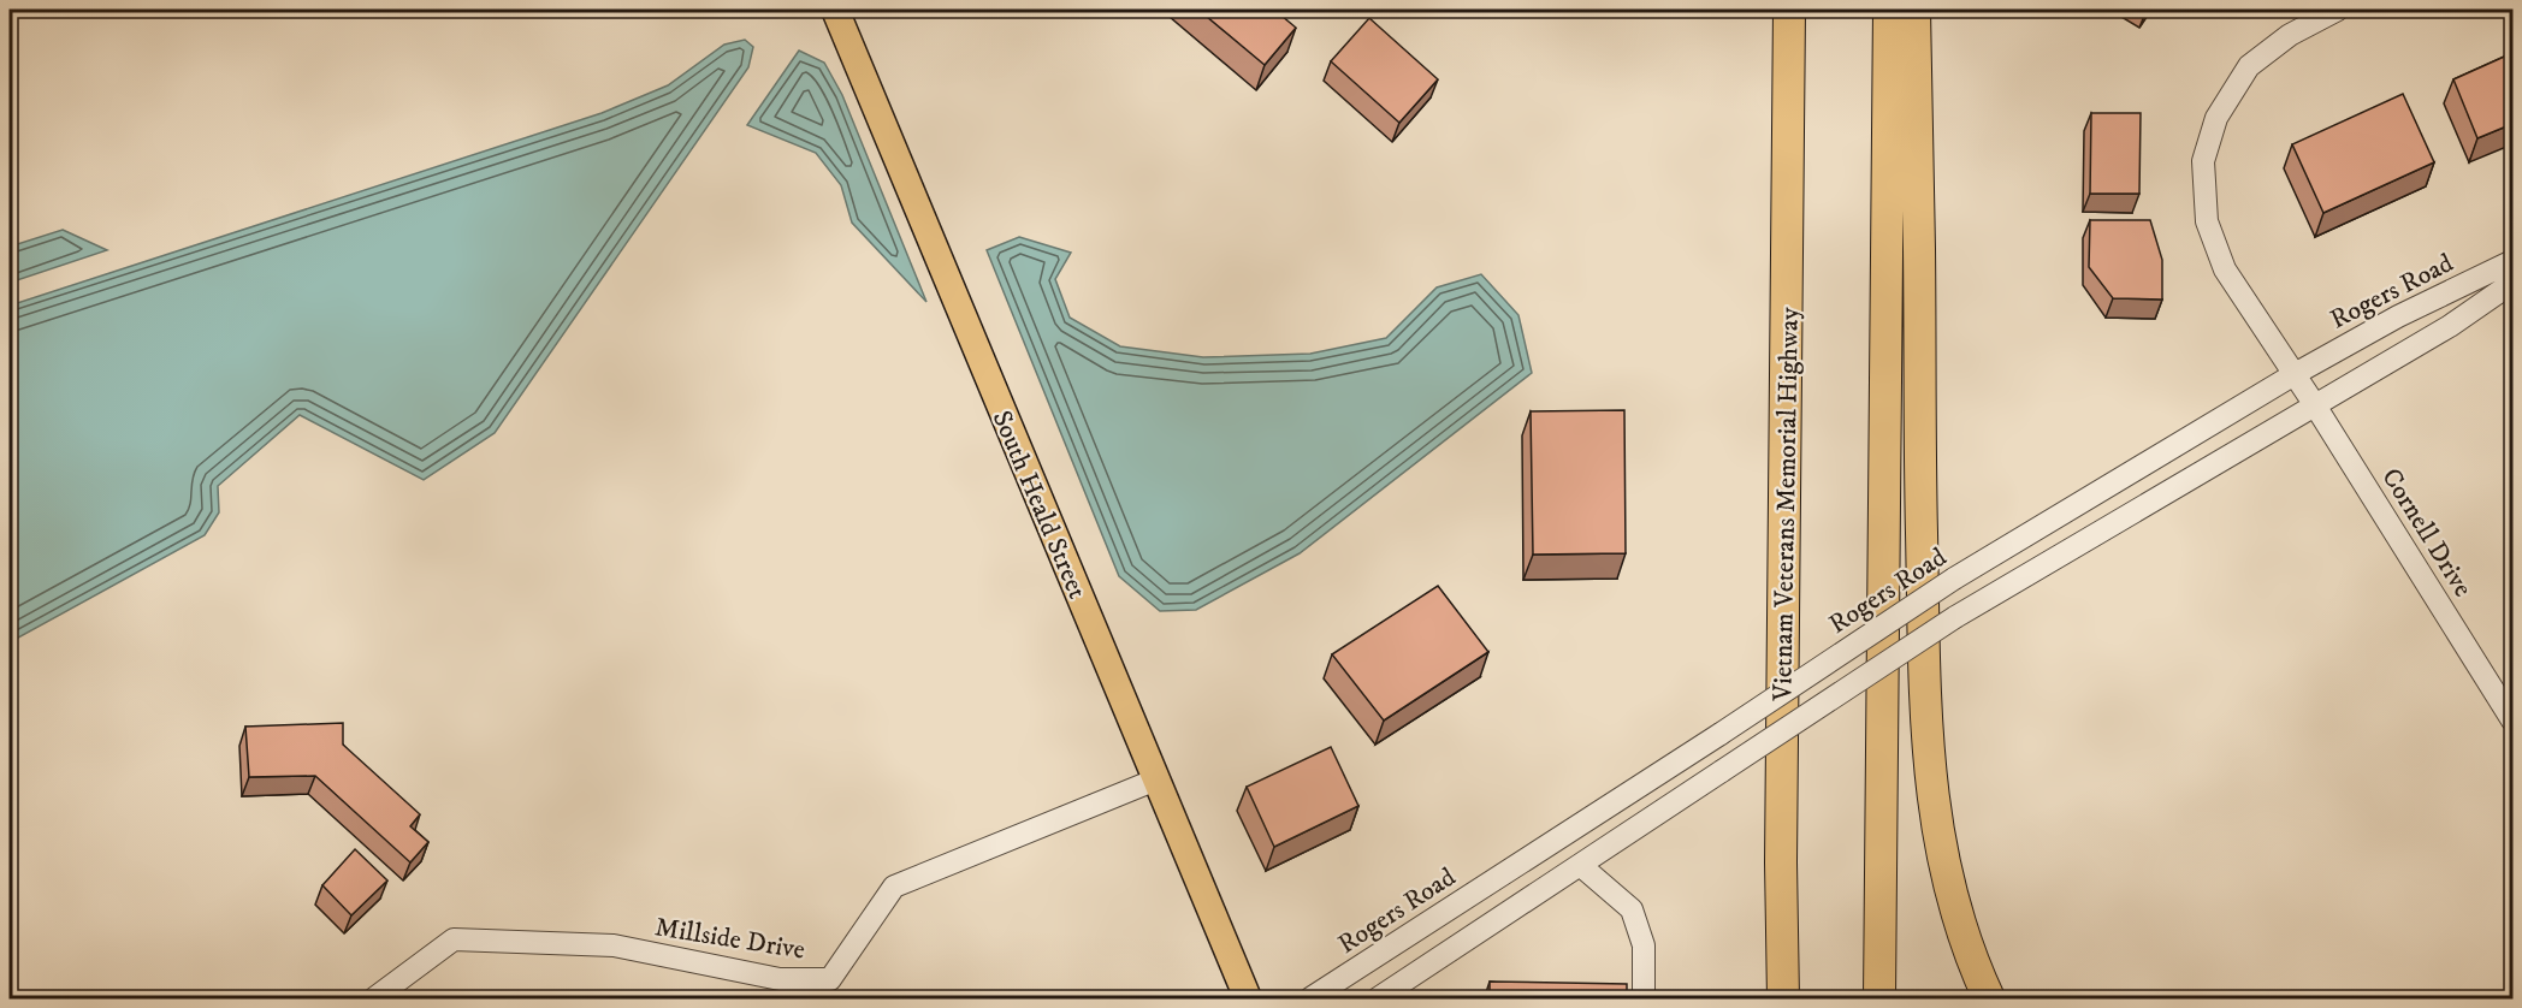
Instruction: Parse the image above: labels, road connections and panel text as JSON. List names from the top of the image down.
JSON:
{
  "streets": {
    "highway": ["Vietnam Veterans Memorial Highway"],
    "main road": ["South Heald Street"],
    "street": ["Rogers Road", "Cornell Drive", "Millside Drive"]
  },
  "crossings": [
    ["Rogers Road", "Cornell Drive"],
    ["South Heald Street", "Millside Drive"]
  ]
}
